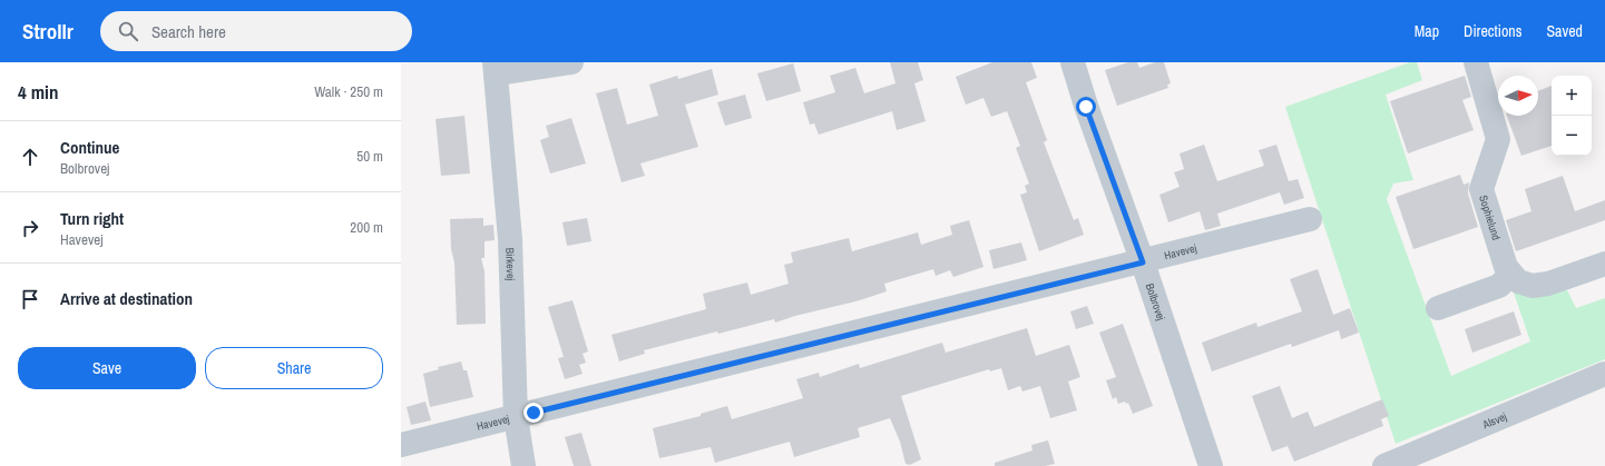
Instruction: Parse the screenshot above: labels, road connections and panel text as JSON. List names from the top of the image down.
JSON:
{
  "streets": {
    "street": [
      "Sophielund",
      "Havevej",
      "Birkevej",
      "Bolbrovej",
      "Alsvej"
    ]
  },
  "crossings": [
    ["Havevej", "Birkevej"],
    ["Havevej", "Bolbrovej"]
  ],
  "north": "right",
  "page": {
    "header": "Strollr",
    "search": "Search here",
    "nav": ["Map", "Directions", "Saved"],
    "heading": ["4 min", "Walk · 250 m"],
    "map_buttons": ["+", "−"],
    "list": [
      ["Continue", "Bolbrovej", "50 m"],
      ["Turn right", "Havevej", "200 m"],
      "Arrive at destination"
    ],
    "buttons": ["Save", "Share"]
  }
}
